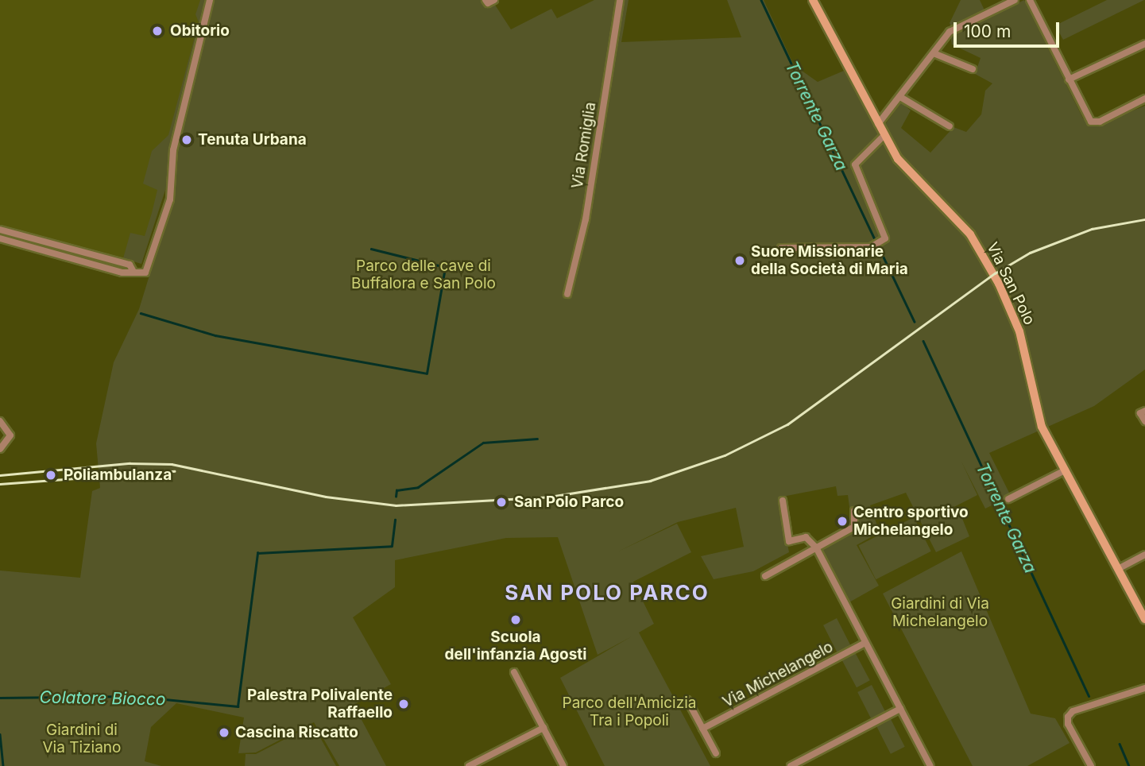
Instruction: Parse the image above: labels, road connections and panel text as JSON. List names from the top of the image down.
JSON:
{
  "streets": {
    "main road": ["Via San Polo"],
    "street": ["Via Romiglia", "Via Michelangelo"]
  },
  "districts": ["SAN POLO PARCO"],
  "water": ["Torrente Garza", "Colatore Biocco"],
  "parks": [
    "Parco delle cave di Buffalora e San Polo",
    "Giardini di Via Michelangelo",
    "Parco dell'Amicizia Tra i Popoli",
    "Giardini di Via Tiziano"
  ],
  "places": [
    "Obitorio",
    "Tenuta Urbana",
    "Suore Missionarie della Società di Maria",
    "Poliambulanza",
    "San Polo Parco",
    "Centro sportivo Michelangelo",
    "Scuola dell'infanzia Agosti",
    "Palestra Polivalente Raffaello",
    "Cascina Riscatto"
  ],
  "scale_bar": "100 m"
}
